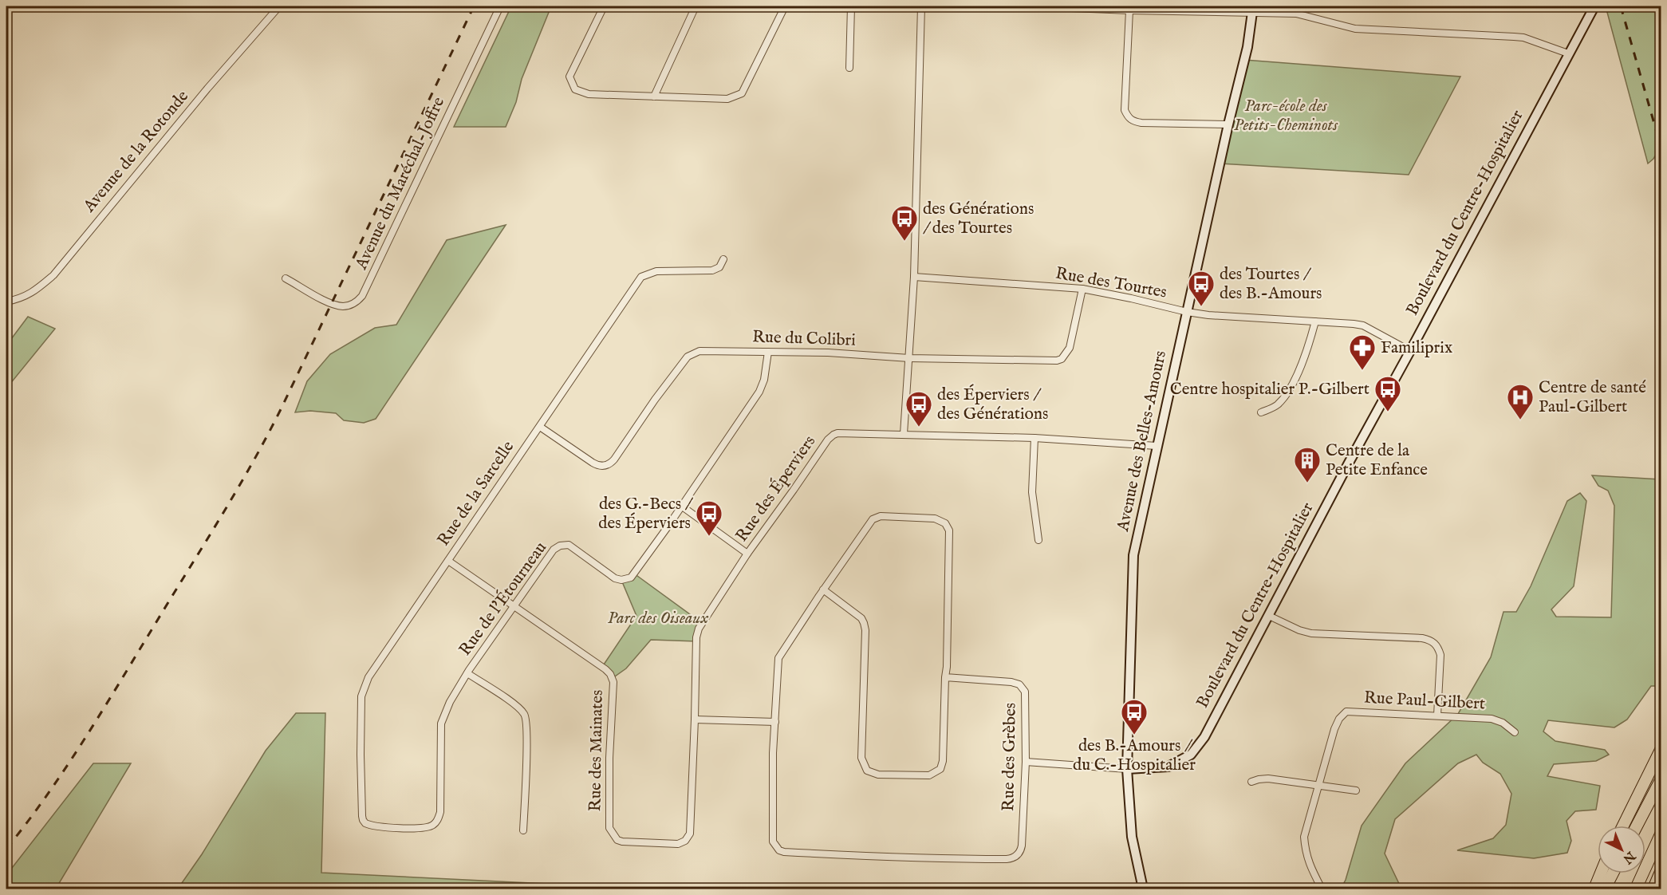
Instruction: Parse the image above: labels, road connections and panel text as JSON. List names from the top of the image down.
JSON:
{
  "streets": {
    "street": [
      "Avenue de la Rotonde",
      "Avenue du Maréchal-Joffre",
      "Boulevard du Centre-Hospitalier",
      "Rue des Tourtes",
      "Rue du Colibri",
      "Avenue des Belles-Amours",
      "Rue des Éperviers",
      "Rue de la Sarcelle",
      "Rue de l'Étourneau",
      "Rue Paul-Gilbert",
      "Rue des Mainates",
      "Rue des Grèbes"
    ]
  },
  "crossings": [
    ["Boulevard du Centre-Hospitalier", "Rue des Tourtes"],
    ["Boulevard du Centre-Hospitalier", "Avenue des Belles-Amours"],
    ["Rue des Tourtes", "Rue du Colibri"],
    ["Rue des Tourtes", "Avenue des Belles-Amours"],
    ["Rue du Colibri", "Rue de la Sarcelle"],
    ["Rue du Colibri", "Rue de l'Étourneau"],
    ["Avenue des Belles-Amours", "Rue des Éperviers"],
    ["Rue des Éperviers", "Rue des Mainates"],
    ["Rue de la Sarcelle", "Rue de l'Étourneau"],
    ["Rue de la Sarcelle", "Rue des Mainates"],
    ["Rue de l'Étourneau", "Rue des Mainates"]
  ],
  "parks": ["Parc-école des Petits-Cheminots", "Parc des Oiseaux"],
  "places": {
    "bus stop": [
      "des Générations / des Tourtes",
      "des Tourtes / des B.-Amours",
      "Centre hospitalier P.-Gilbert",
      "des Éperviers / des Générations",
      "des G.-Becs / des Éperviers",
      "des B.-Amours / du C.-Hospitalier"
    ],
    "pharmacy": ["Familiprix"],
    "hospital": ["Centre de santé Paul-Gilbert"],
    "building": ["Centre de la Petite Enfance"]
  },
  "north": "bottom right"
}
